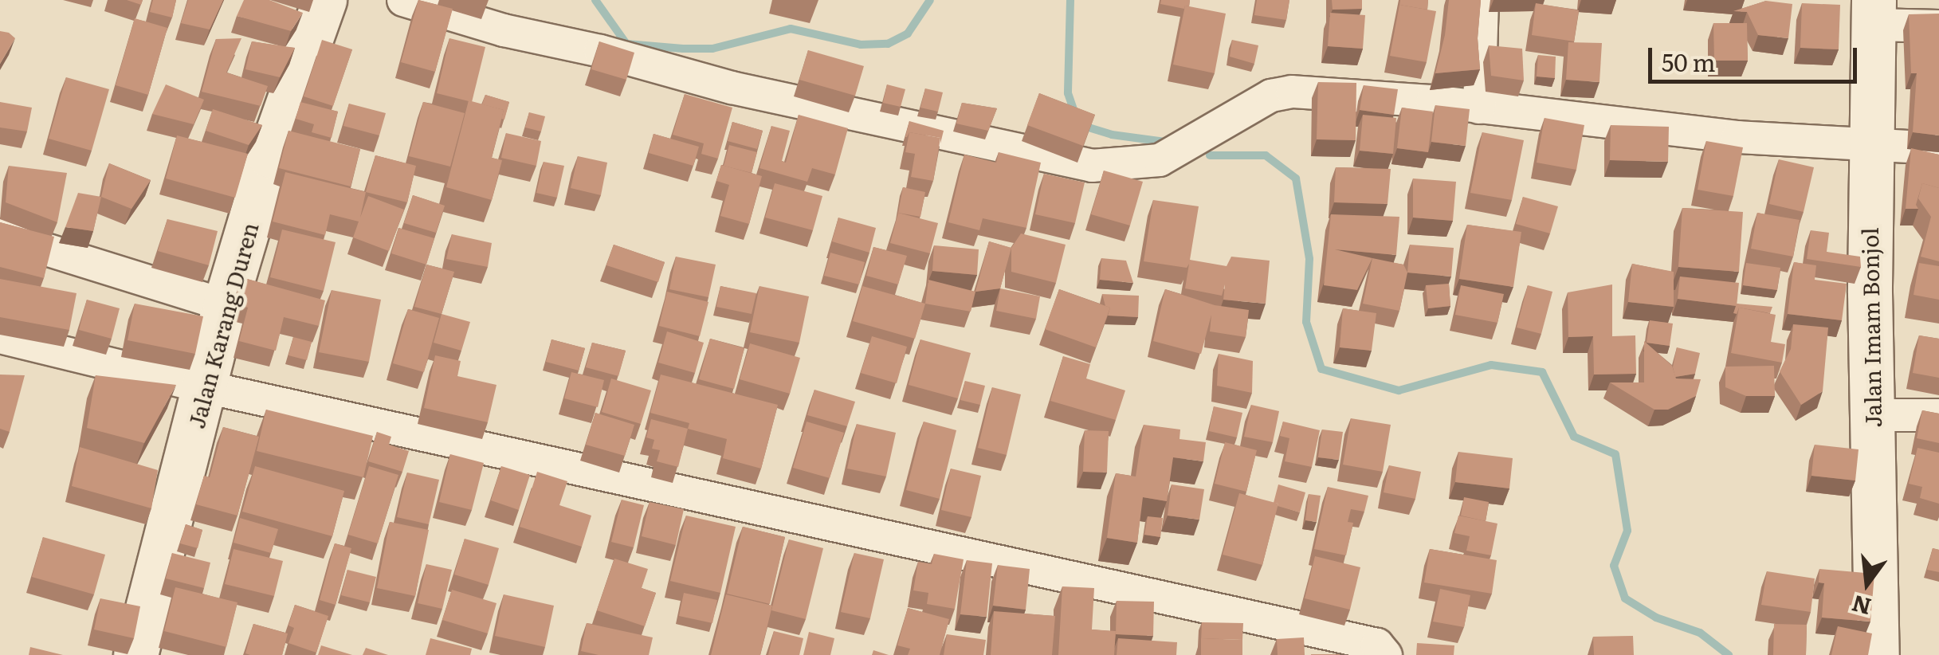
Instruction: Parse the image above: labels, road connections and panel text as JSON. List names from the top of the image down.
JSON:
{
  "streets": {
    "street": ["Jalan Karang Duren", "Jalan Imam Bonjol"]
  },
  "scale_bar": "50 m",
  "north": "bottom"
}
